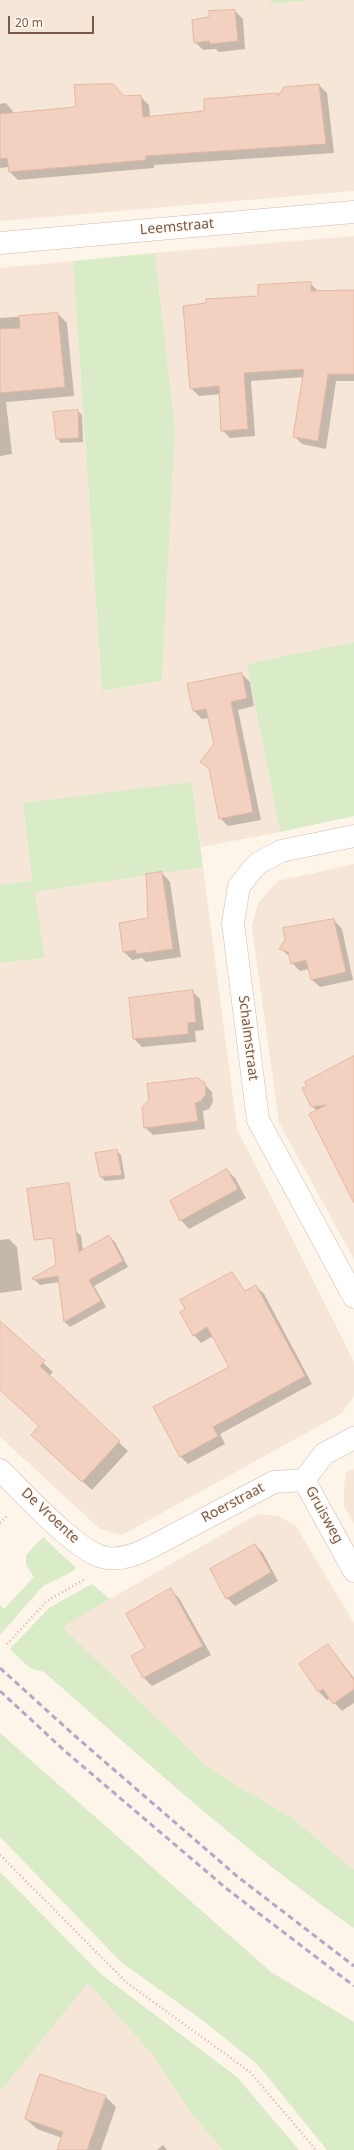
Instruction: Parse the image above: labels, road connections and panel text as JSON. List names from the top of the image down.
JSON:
{
  "streets": {
    "street": [
      "Leemstraat",
      "Schalmstraat",
      "Roerstraat",
      "Gruisweg",
      "De Vroente"
    ]
  },
  "crossings": [
    ["Roerstraat", "Gruisweg"],
    ["Roerstraat", "De Vroente"]
  ],
  "scale_bar": "20 m"
}
